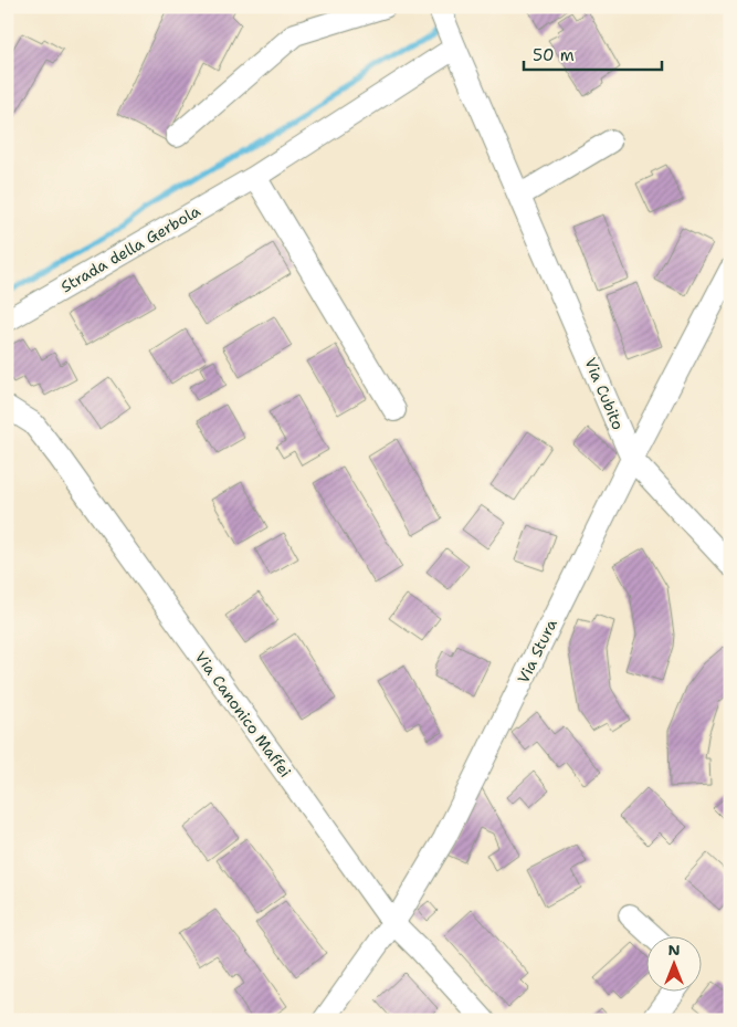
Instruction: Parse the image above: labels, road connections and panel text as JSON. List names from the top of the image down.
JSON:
{
  "streets": {
    "street": [
      "Strada della Gerbola",
      "Via Cubito",
      "Via Stura",
      "Via Canonico Maffei"
    ]
  },
  "crossings": [
    ["Strada della Gerbola", "Via Cubito"],
    ["Via Cubito", "Via Stura"],
    ["Via Stura", "Via Canonico Maffei"]
  ],
  "scale_bar": "50 m",
  "north": "top"
}
